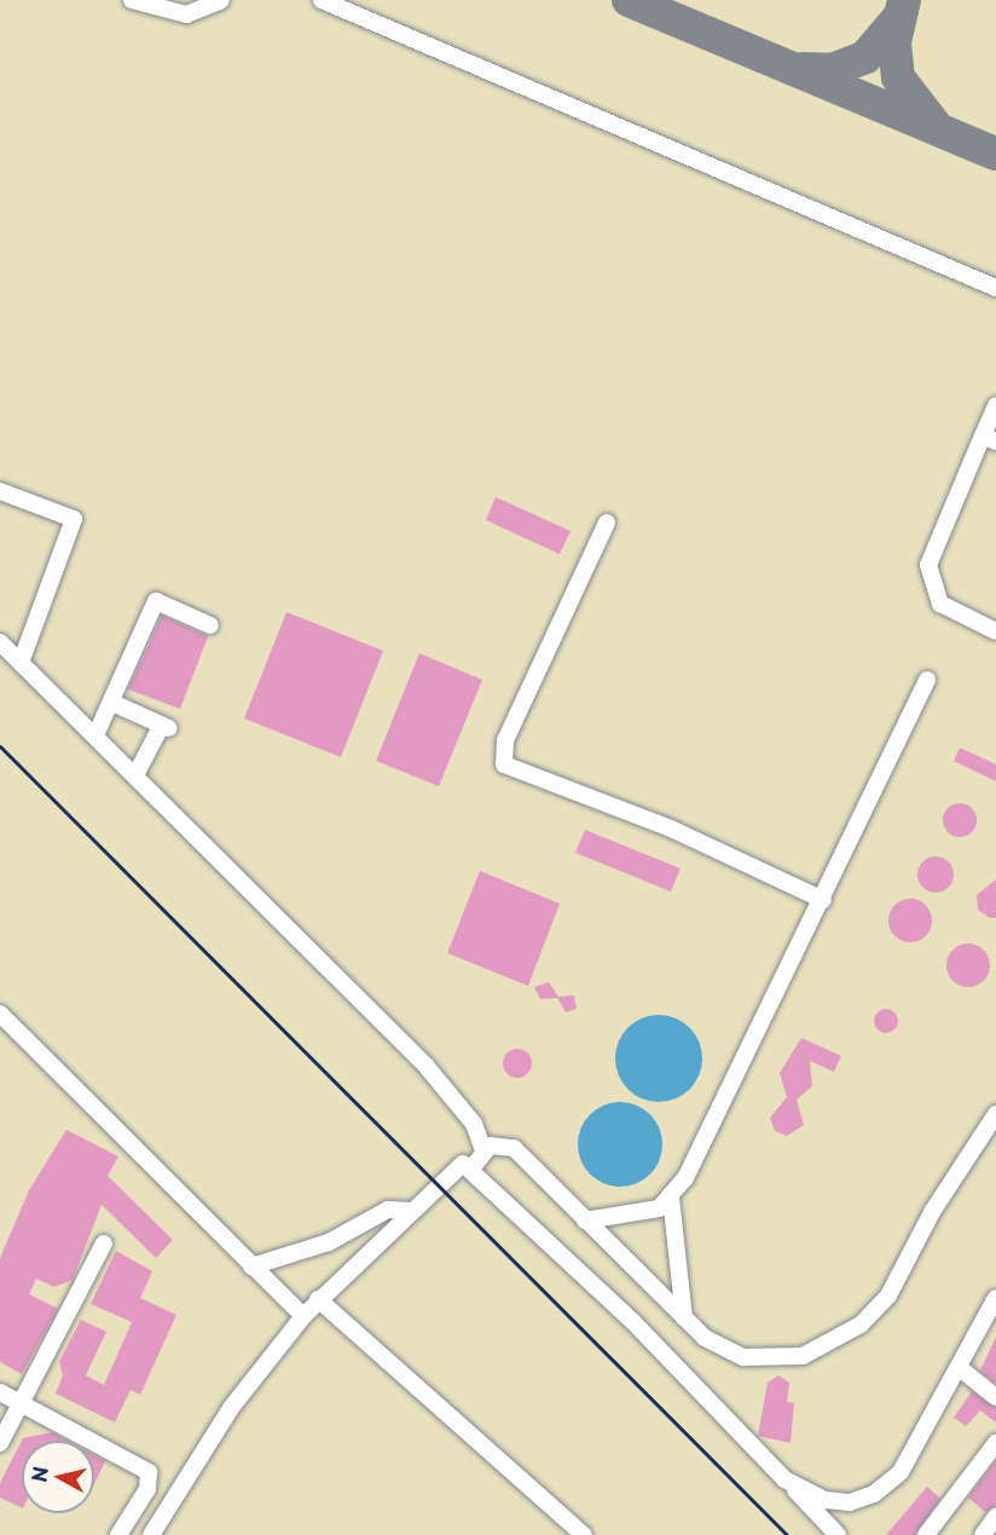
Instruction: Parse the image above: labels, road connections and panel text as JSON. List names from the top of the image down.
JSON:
{
  "north": "left"
}
